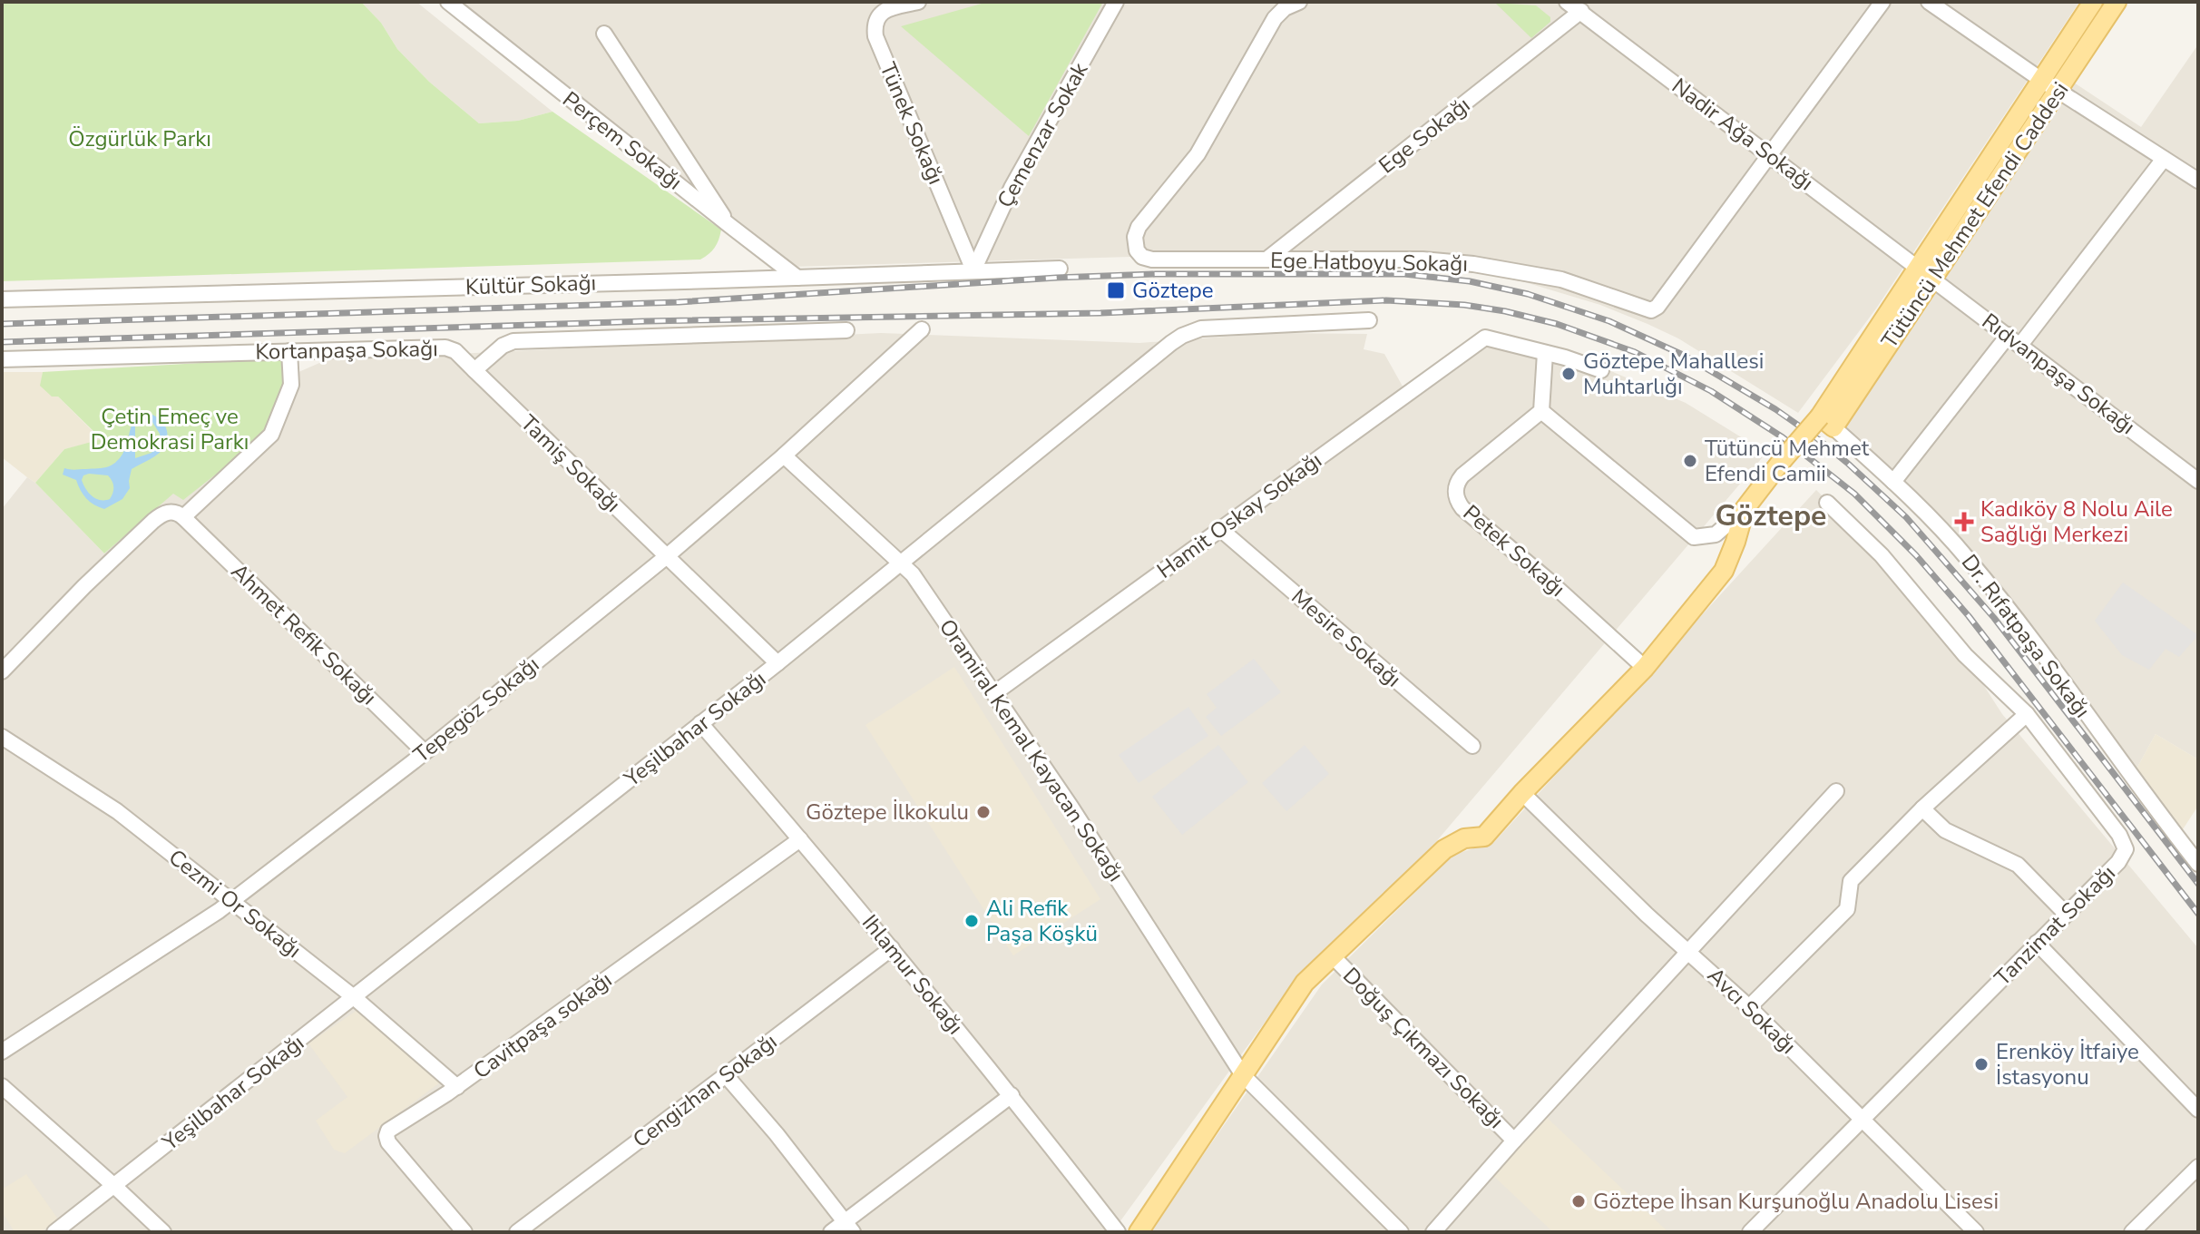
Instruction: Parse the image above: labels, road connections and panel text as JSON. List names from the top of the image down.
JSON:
{
  "streets": {
    "main road": ["Tütüncü Mehmet Efendi Caddesi"],
    "street": [
      "Tünek Sokağı",
      "Nadir Ağa Sokağı",
      "Çemenzar Sokak",
      "Ege Sokağı",
      "Perçem Sokağı",
      "Ege Hatboyu Sokağı",
      "Kültür Sokağı",
      "Kortanpaşa Sokağı",
      "Rıdvanpaşa Sokağı",
      "Tamiş Sokağı",
      "Hamit Oskay Sokağı",
      "Petek Sokağı",
      "Ahmet Refik Sokağı",
      "Dr. Rıfatpaşa Sokağı",
      "Mesire Sokağı",
      "Tepegöz Sokağı",
      "Yeşilbahar Sokağı",
      "Oramiral Kemal Kayacan Sokağı",
      "Cezmi Or Sokağı",
      "Tanzimat Sokağı",
      "Ihlamur Sokağı",
      "Avcı Sokağı",
      "Cavitpaşa sokağı",
      "Doğuş Çıkmazı Sokağı",
      "Cengizhan Sokağı"
    ]
  },
  "crossings": [
    ["Tünek Sokağı", "Çemenzar Sokak"],
    ["Tünek Sokağı", "Kültür Sokağı"],
    ["Nadir Ağa Sokağı", "Ege Sokağı"],
    ["Nadir Ağa Sokağı", "Tütüncü Mehmet Efendi Caddesi"],
    ["Nadir Ağa Sokağı", "Ege Hatboyu Sokağı"],
    ["Nadir Ağa Sokağı", "Rıdvanpaşa Sokağı"],
    ["Çemenzar Sokak", "Kültür Sokağı"],
    ["Ege Sokağı", "Ege Hatboyu Sokağı"],
    ["Perçem Sokağı", "Kültür Sokağı"],
    ["Tütüncü Mehmet Efendi Caddesi", "Rıdvanpaşa Sokağı"],
    ["Tütüncü Mehmet Efendi Caddesi", "Dr. Rıfatpaşa Sokağı"],
    ["Kortanpaşa Sokağı", "Tamiş Sokağı"],
    ["Tamiş Sokağı", "Tepegöz Sokağı"],
    ["Tamiş Sokağı", "Yeşilbahar Sokağı"],
    ["Hamit Oskay Sokağı", "Mesire Sokağı"],
    ["Hamit Oskay Sokağı", "Oramiral Kemal Kayacan Sokağı"],
    ["Ahmet Refik Sokağı", "Tepegöz Sokağı"],
    ["Tepegöz Sokağı", "Oramiral Kemal Kayacan Sokağı"],
    ["Tepegöz Sokağı", "Cezmi Or Sokağı"],
    ["Yeşilbahar Sokağı", "Oramiral Kemal Kayacan Sokağı"],
    ["Yeşilbahar Sokağı", "Cezmi Or Sokağı"],
    ["Yeşilbahar Sokağı", "Ihlamur Sokağı"],
    ["Cezmi Or Sokağı", "Cavitpaşa sokağı"],
    ["Tanzimat Sokağı", "Avcı Sokağı"],
    ["Ihlamur Sokağı", "Cavitpaşa sokağı"],
    ["Ihlamur Sokağı", "Cengizhan Sokağı"]
  ],
  "districts": ["Göztepe"],
  "parks": ["Özgürlük Parkı", "Çetin Emeç ve Demokrasi Parkı"],
  "places": {
    "transit": ["Göztepe"],
    "other": [
      "Göztepe Mahallesi Muhtarlığı",
      "Tütüncü Mehmet Efendi Camii",
      "Göztepe İlkokulu",
      "Ali Refik Paşa Köşkü",
      "Erenköy İtfaiye İstasyonu",
      "Göztepe İhsan Kurşunoğlu Anadolu Lisesi"
    ],
    "health": ["Kadıköy 8 Nolu Aile Sağlığı Merkezi"]
  }
}
